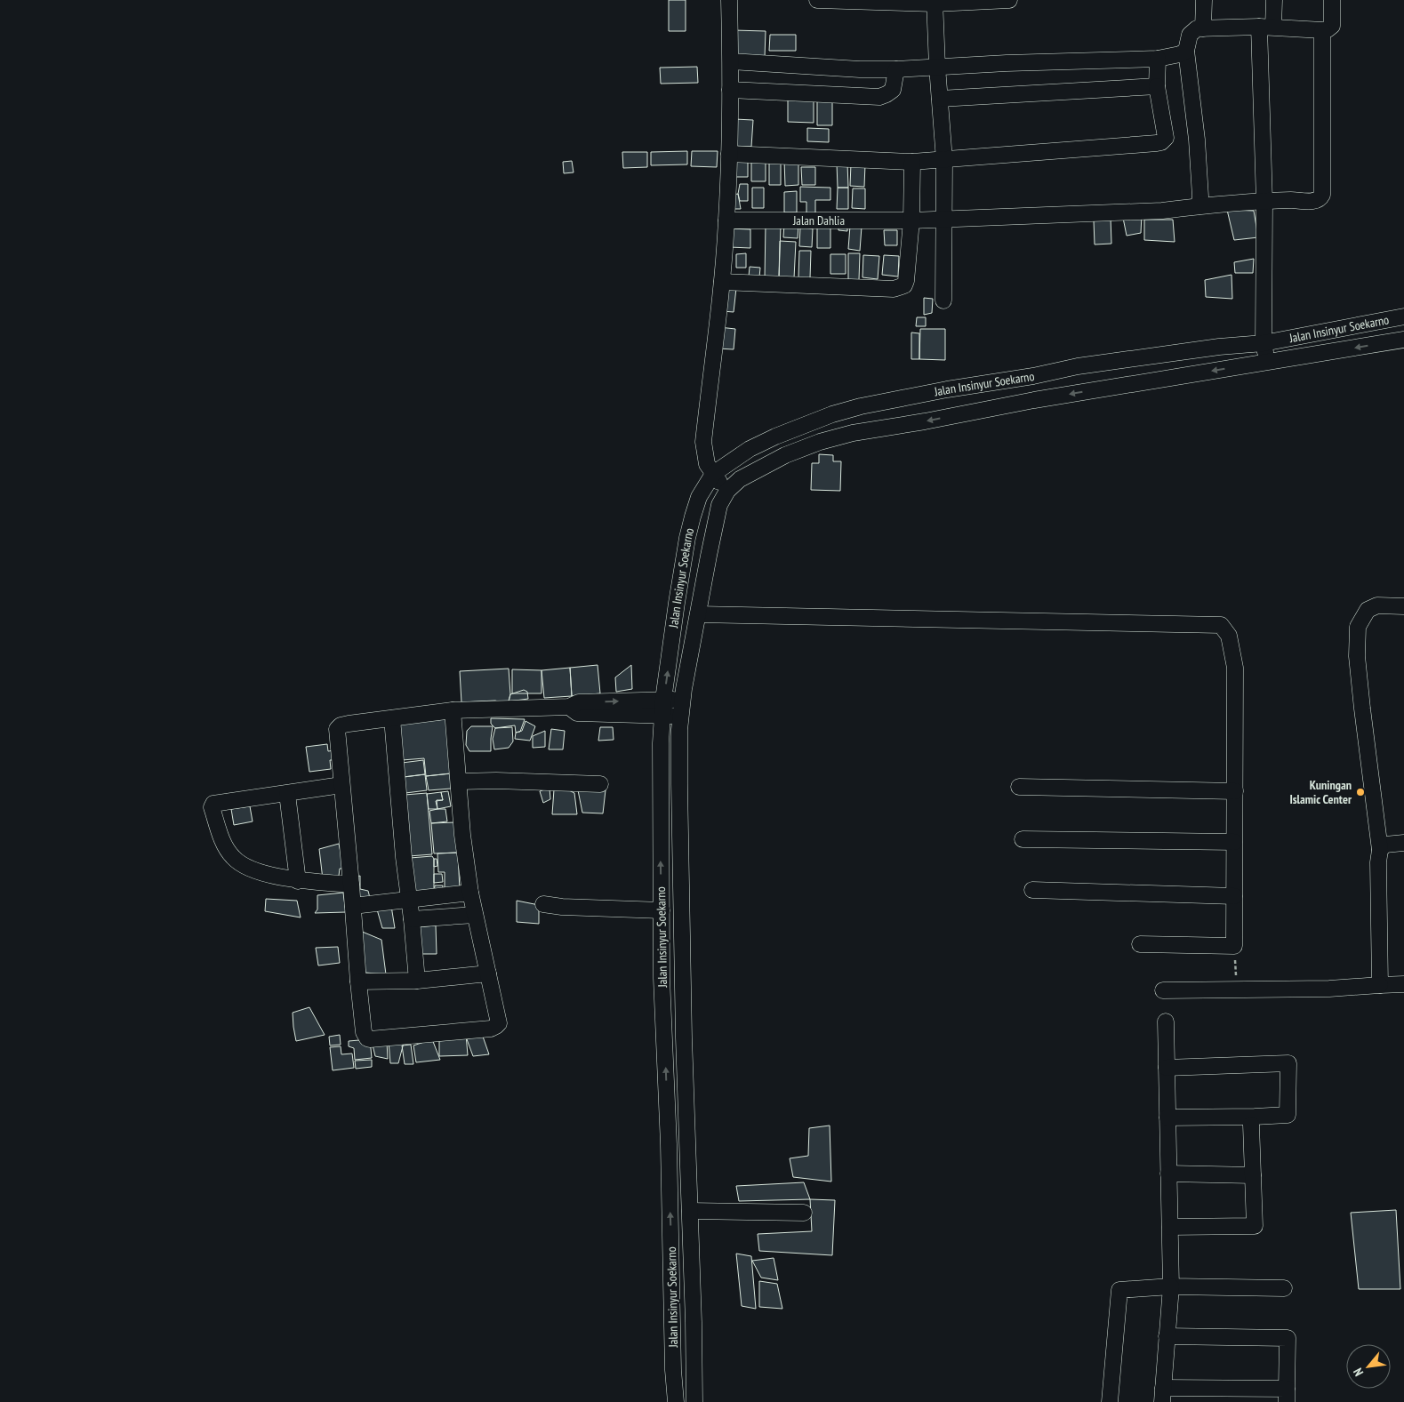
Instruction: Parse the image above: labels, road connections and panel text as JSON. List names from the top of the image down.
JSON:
{
  "streets": {
    "street": ["Jalan Dahlia", "Jalan Insinyur Soekarno"]
  },
  "places": ["Kuningan Islamic Center"],
  "north": "bottom left"
}
